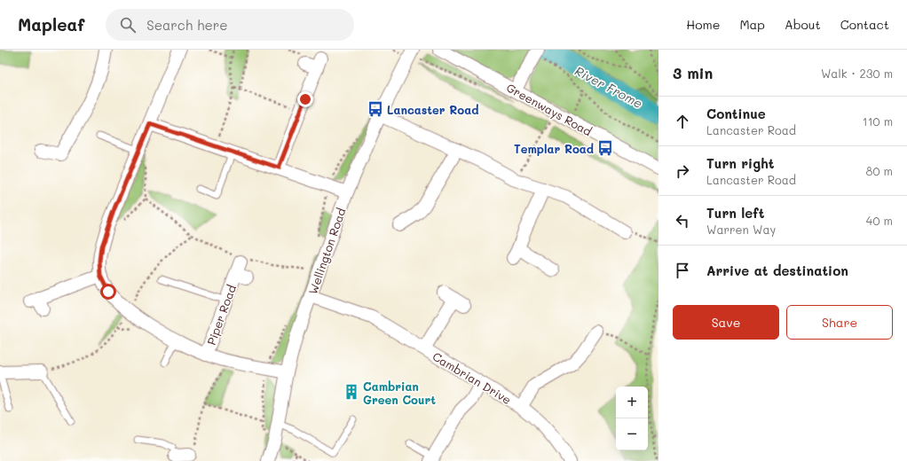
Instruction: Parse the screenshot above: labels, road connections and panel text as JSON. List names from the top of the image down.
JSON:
{
  "streets": {
    "street": [
      "Greenways Road",
      "Wellington Road",
      "Piper Road",
      "Cambrian Drive"
    ]
  },
  "crossings": [
    ["Wellington Road", "Cambrian Drive"]
  ],
  "water": ["River Frome"],
  "places": {
    "bus stop": ["Lancaster Road", "Templar Road"],
    "building": ["Cambrian Green Court"]
  },
  "page": {
    "header": "Mapleaf",
    "search": "Search here",
    "nav": [
      "Home",
      "Map",
      "About",
      "Contact"
    ],
    "heading": ["3 min", "Walk · 230 m"],
    "list": [
      ["Continue", "Lancaster Road", "110 m"],
      ["Turn right", "Lancaster Road", "80 m"],
      ["Turn left", "Warren Way", "40 m"],
      "Arrive at destination"
    ],
    "buttons": ["Save", "Share"],
    "map_buttons": ["+", "−"]
  }
}
